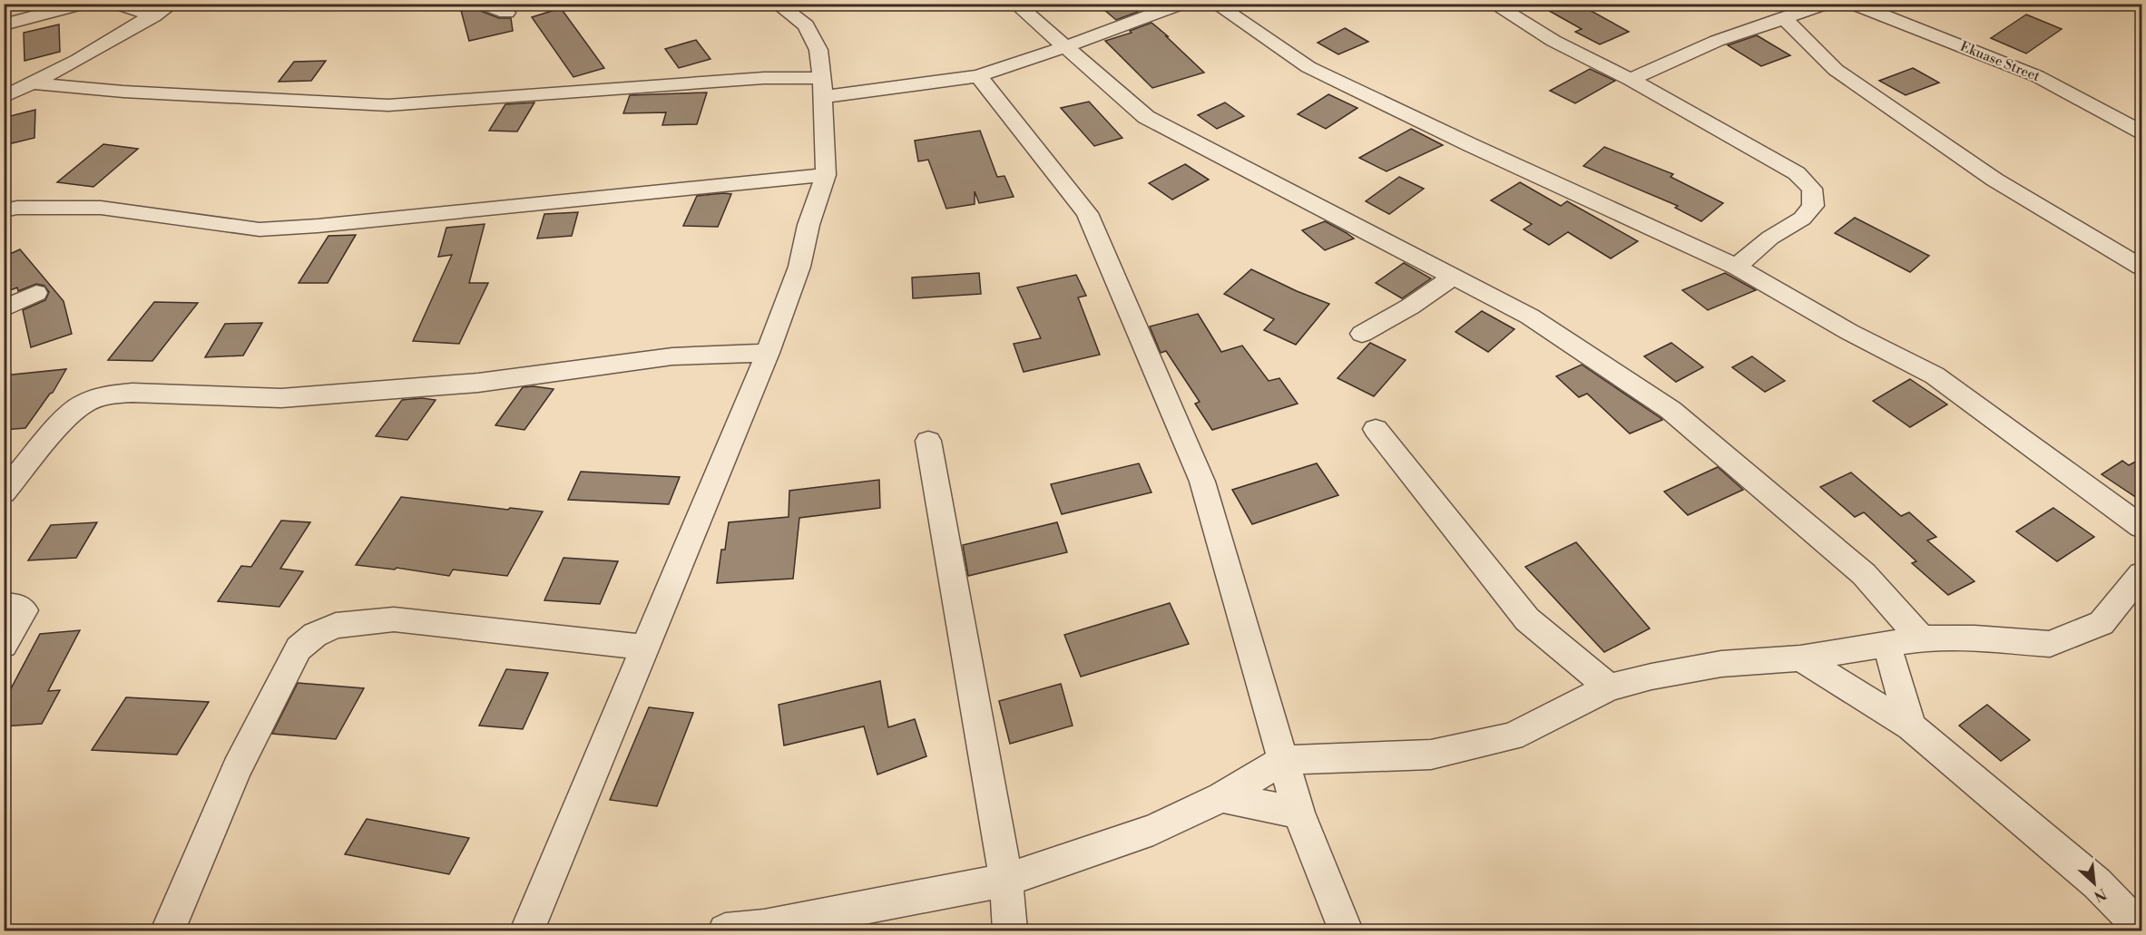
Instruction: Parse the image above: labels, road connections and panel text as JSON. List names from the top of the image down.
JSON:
{
  "streets": {
    "street": ["Ekuase Street"]
  },
  "north": "bottom right"
}
